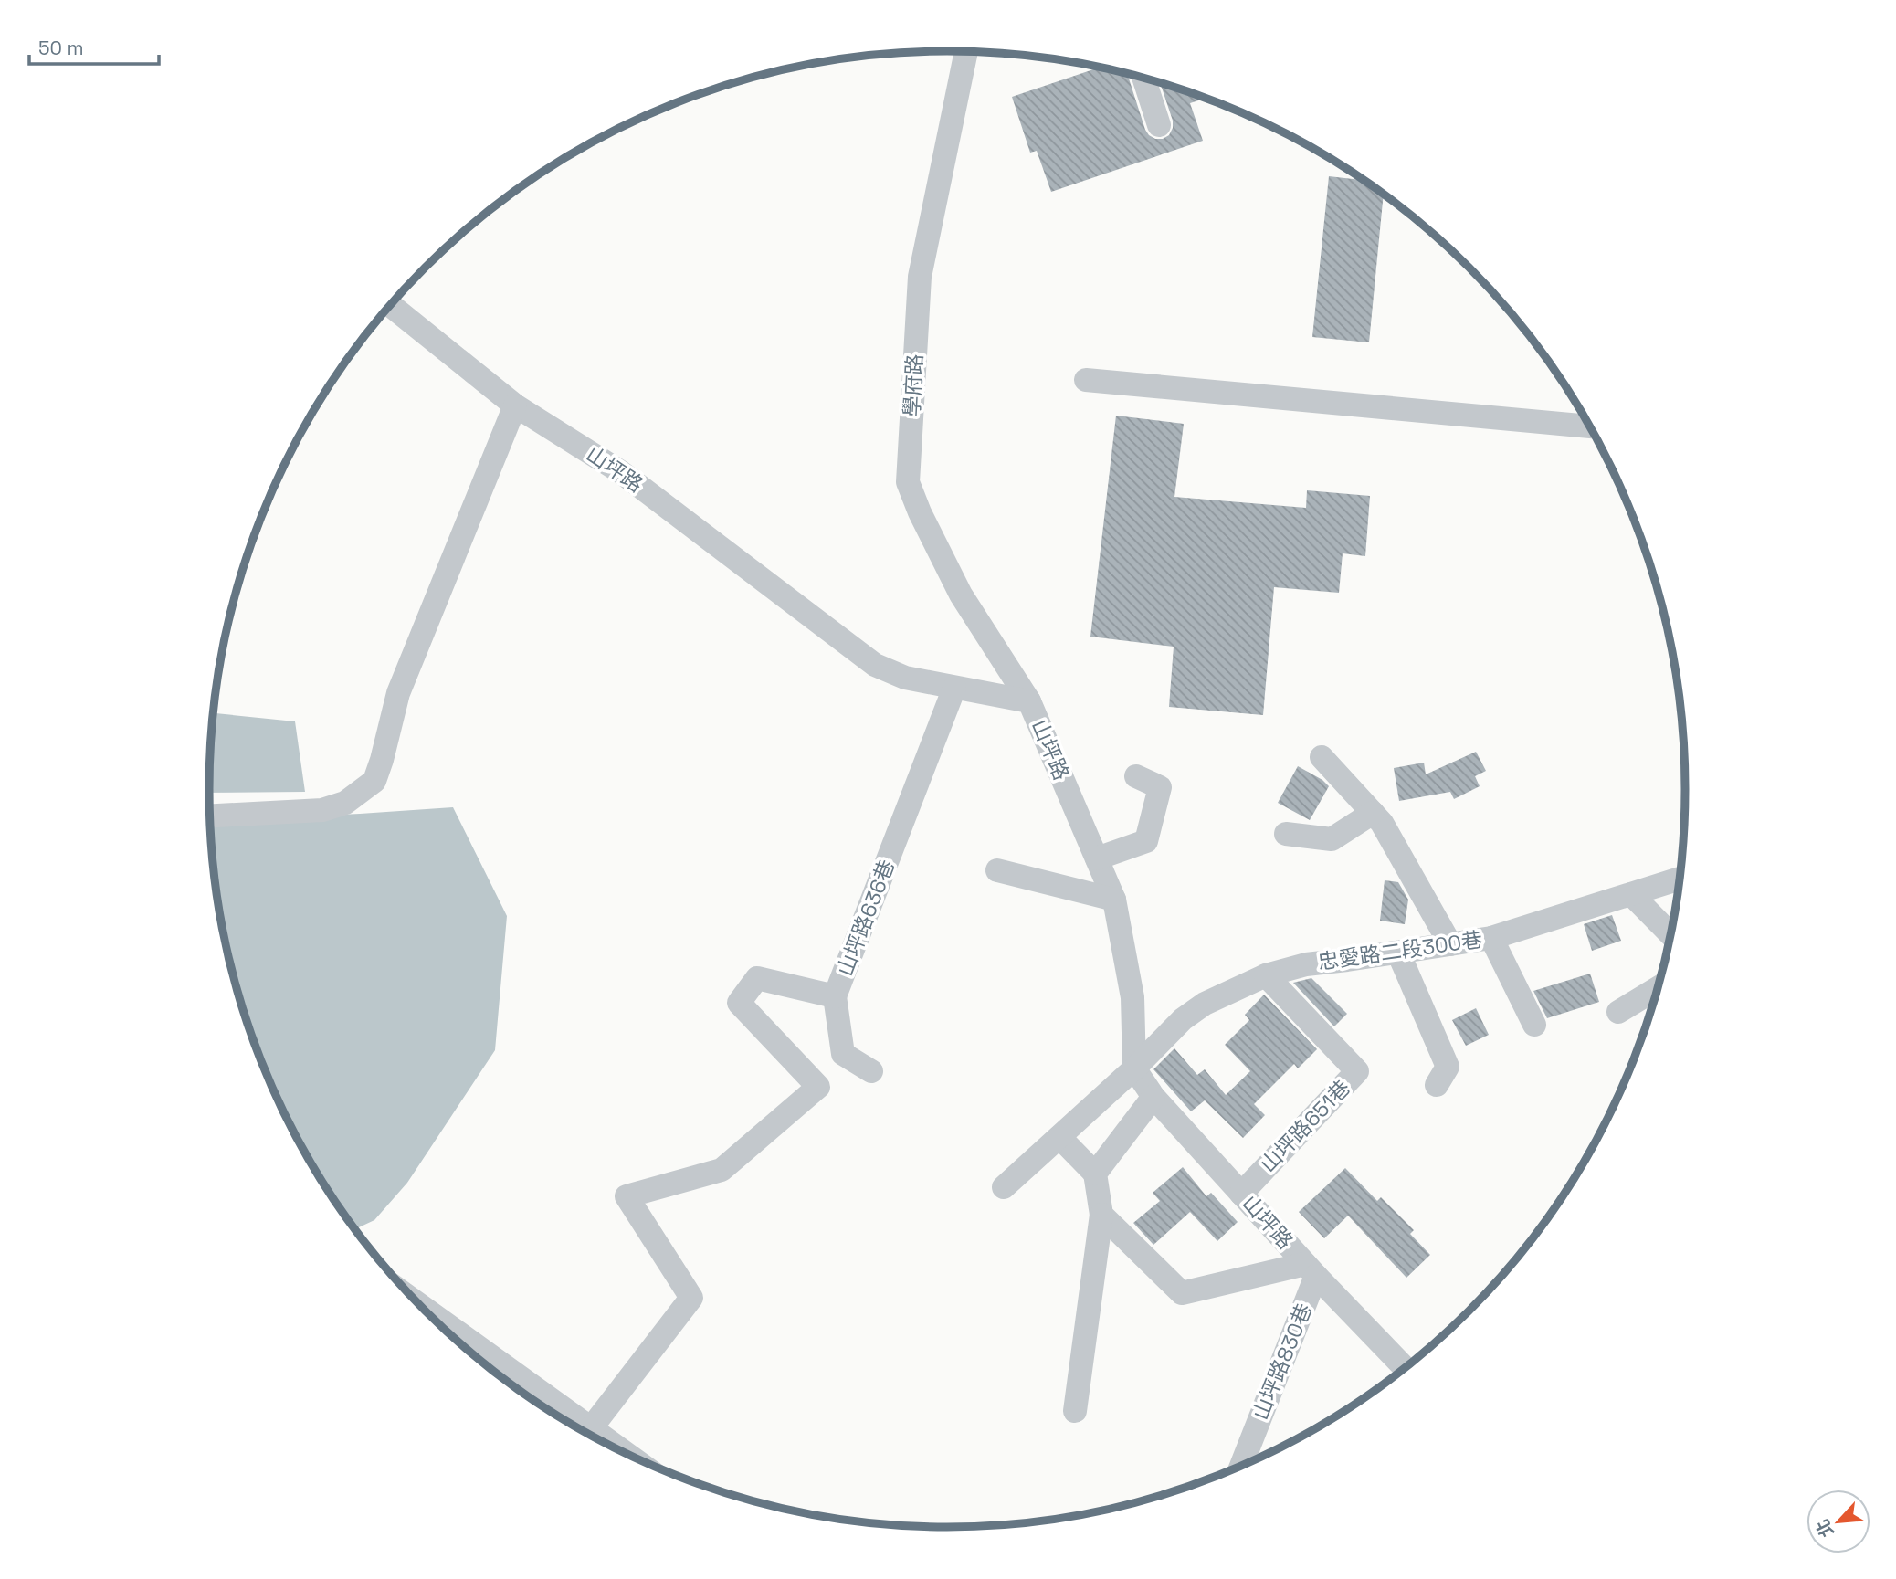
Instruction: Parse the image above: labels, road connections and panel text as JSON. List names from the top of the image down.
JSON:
{
  "streets": {
    "street": [
      "學府路",
      "山坪路",
      "山坪路636巷",
      "忠愛路二段300巷",
      "山坪路651巷",
      "山坪路830巷"
    ]
  },
  "crossings": [
    ["學府路", "山坪路"],
    ["山坪路", "山坪路636巷"],
    ["山坪路", "忠愛路二段300巷"],
    ["山坪路", "山坪路651巷"],
    ["山坪路", "山坪路830巷"],
    ["忠愛路二段300巷", "山坪路651巷"]
  ],
  "scale_bar": "50 m",
  "north": "bottom left"
}
